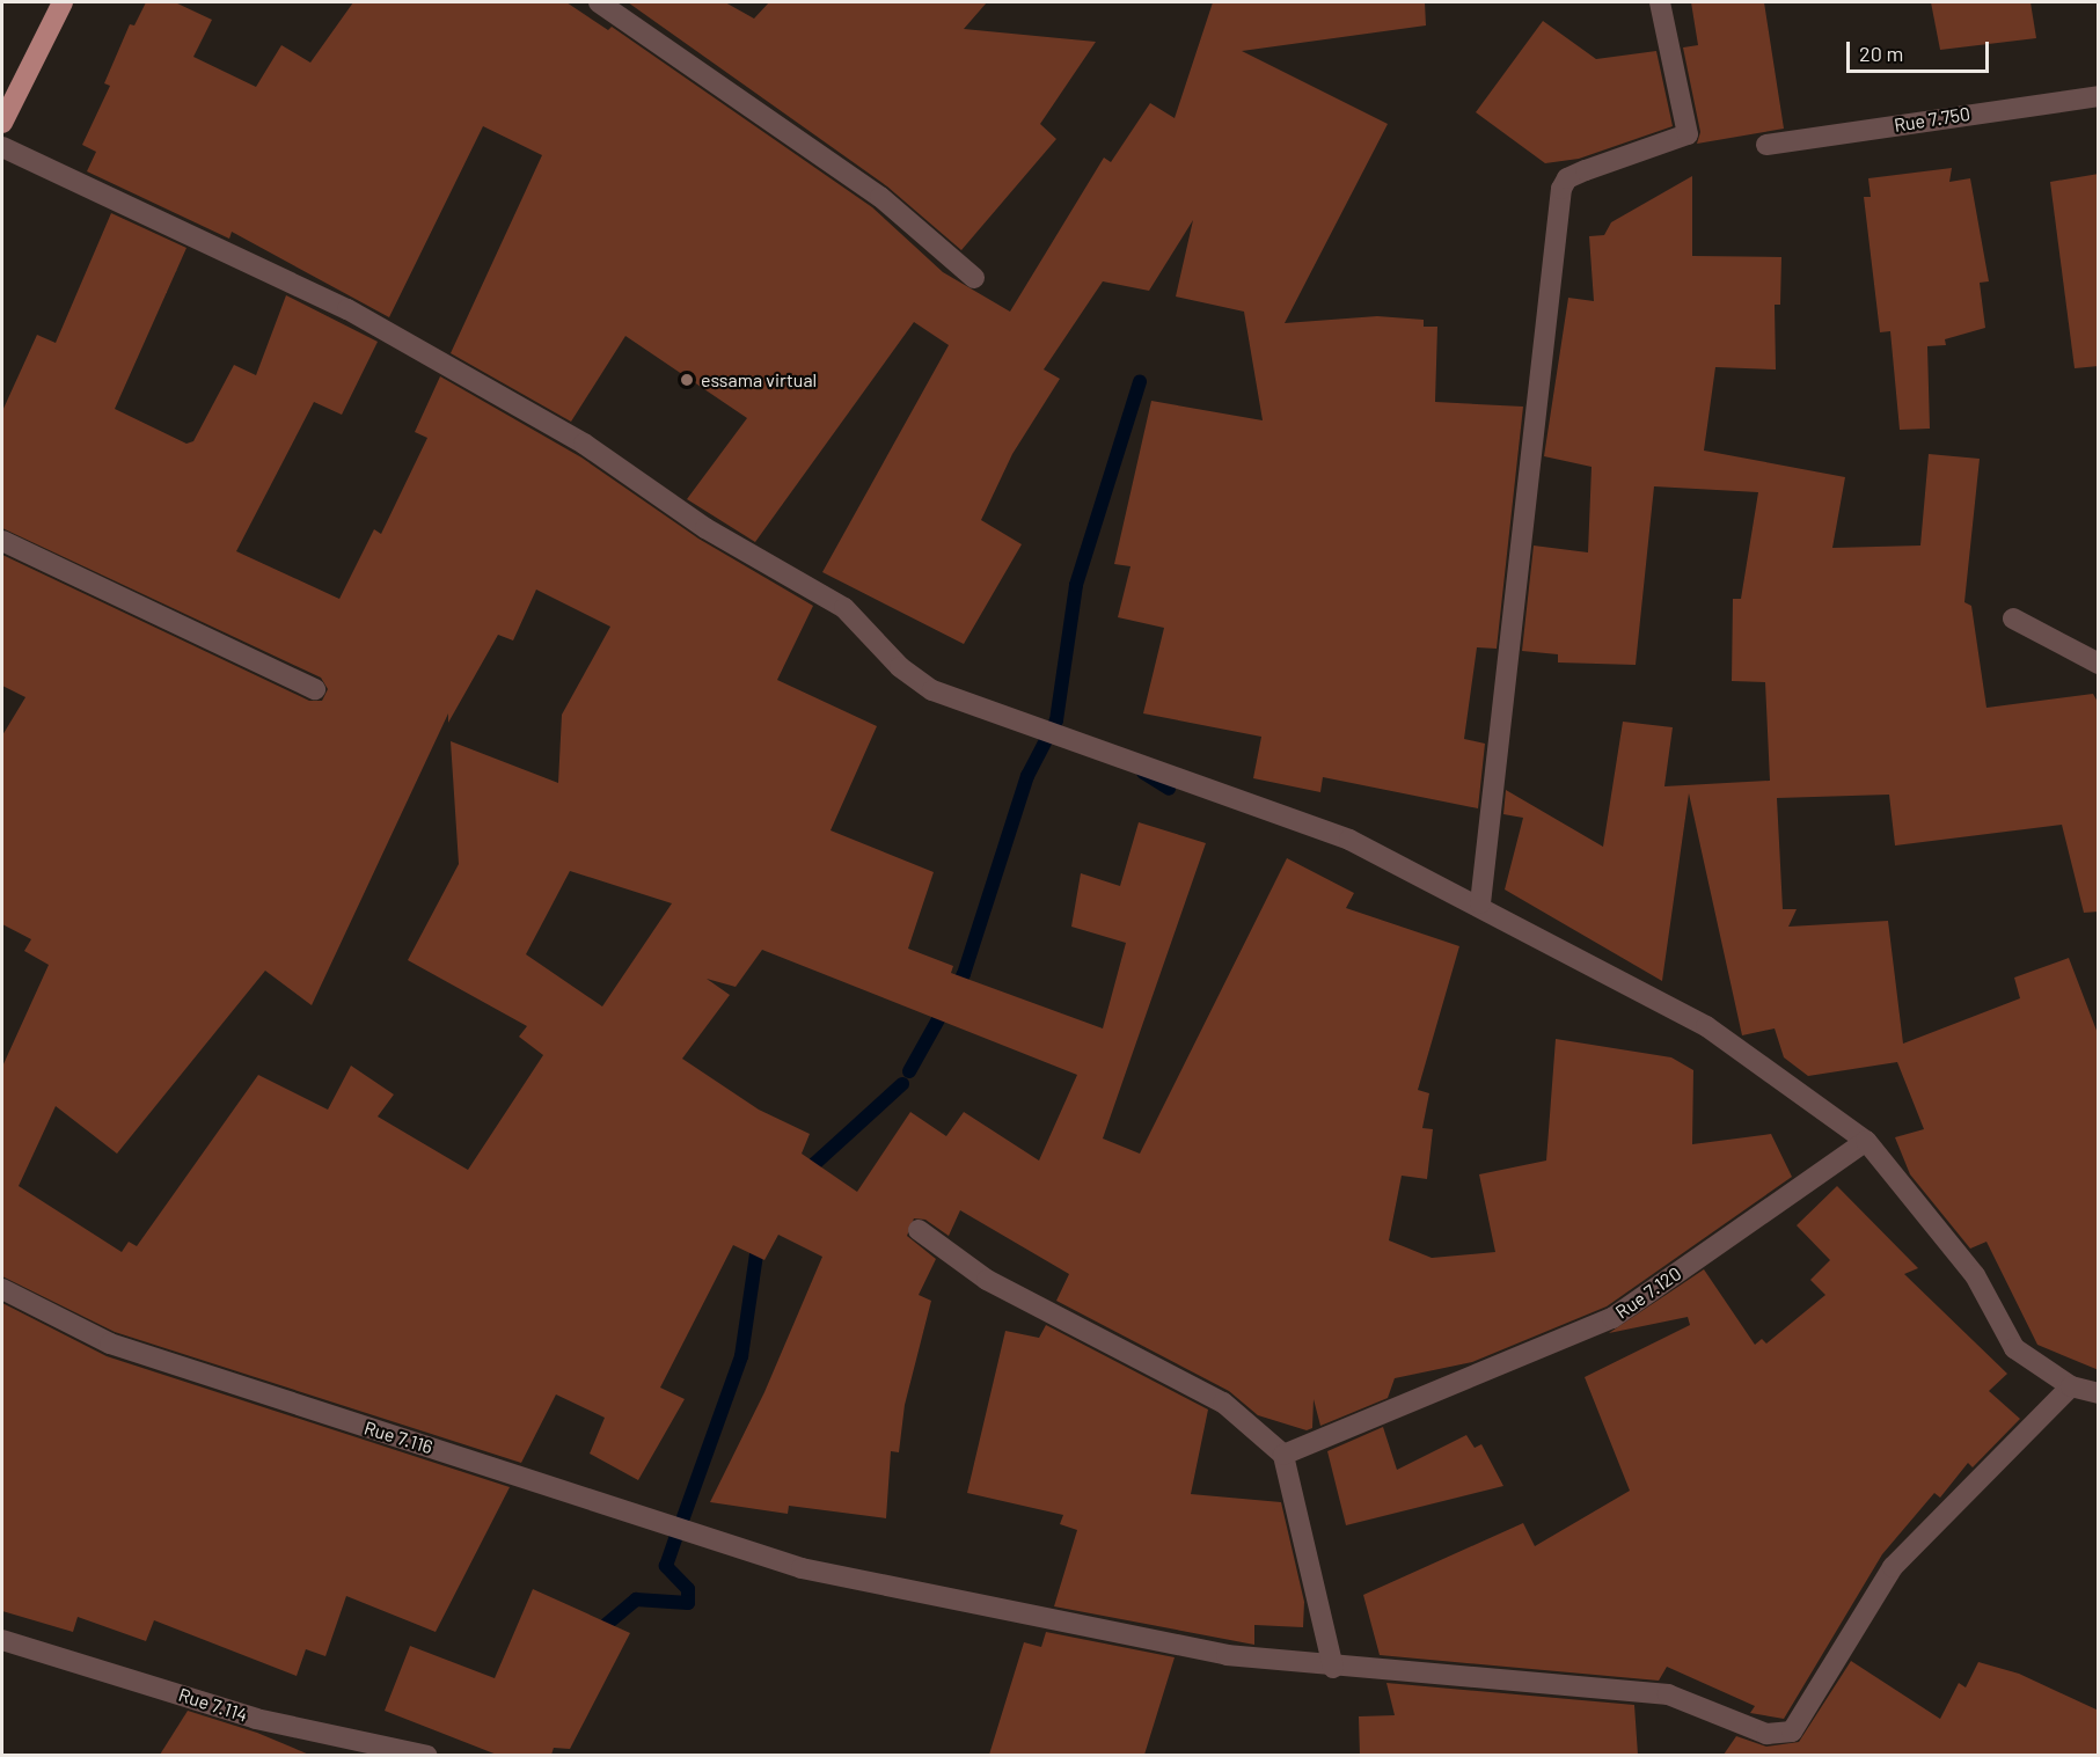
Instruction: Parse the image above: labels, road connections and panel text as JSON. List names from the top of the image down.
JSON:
{
  "streets": {
    "street": [
      "Rue 7.750",
      "Rue 7.120",
      "Rue 7.116",
      "Rue 7.114"
    ]
  },
  "places": ["essama virtual"],
  "scale_bar": "20 m"
}
